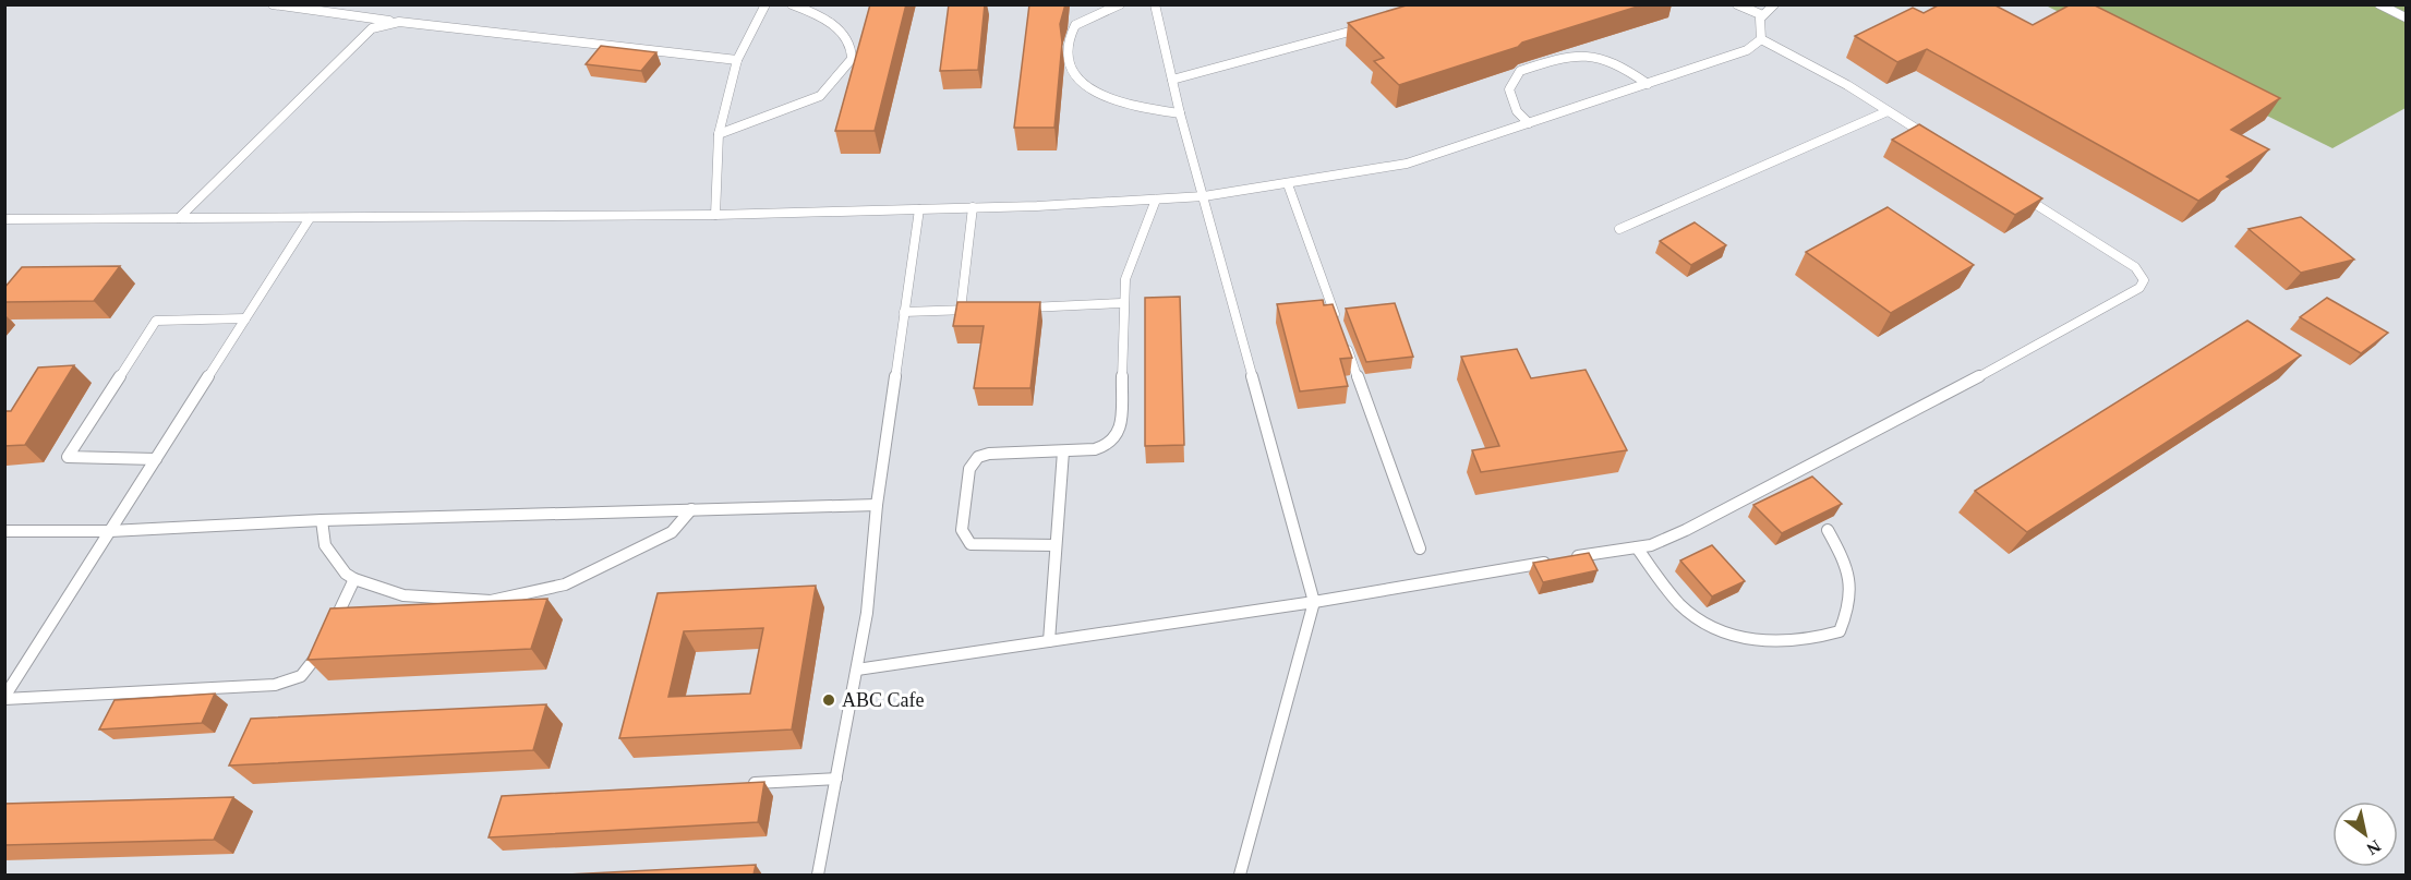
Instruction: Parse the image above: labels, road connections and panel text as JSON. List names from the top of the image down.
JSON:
{
  "places": ["ABC Cafe"],
  "north": "bottom right"
}
